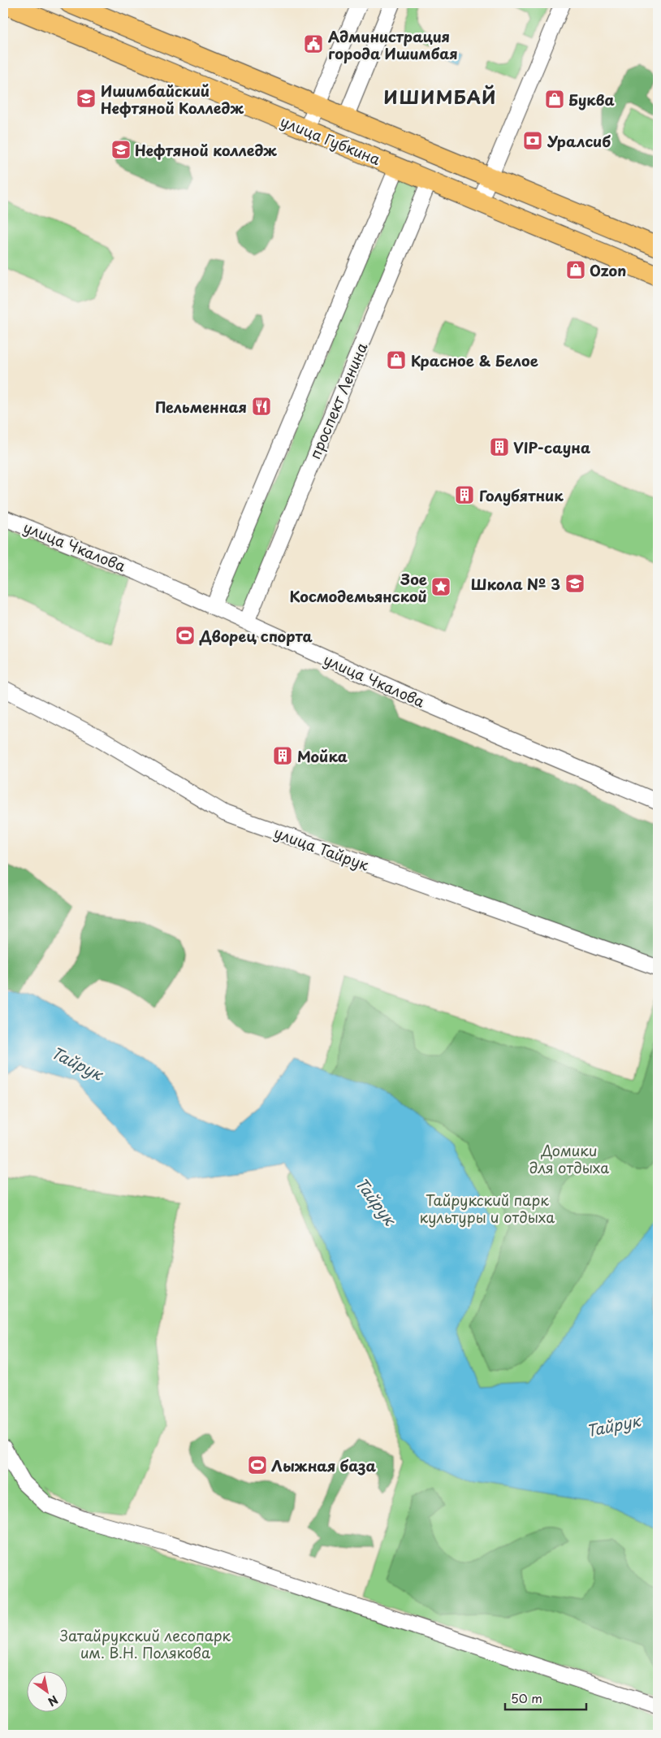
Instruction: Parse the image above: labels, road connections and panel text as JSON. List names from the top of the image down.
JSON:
{
  "streets": {
    "main road": ["улица Губкина"],
    "street": ["проспект Ленина", "улица Чкалова", "улица Тайрук"]
  },
  "crossings": [
    ["улица Губкина", "проспект Ленина"],
    ["проспект Ленина", "улица Чкалова"]
  ],
  "districts": ["ИШИМБАЙ"],
  "water": ["Тайрук"],
  "parks": ["Домики для отдыха", "Тайрукский парк культуры и отдыха", "Затайрукский лесопарк им. В.Н. Полякова"],
  "places": {
    "public building": ["Администрация города Ишимбая"],
    "school or university": ["Ишимбайский Нефтяной Колледж", "Нефтяной колледж", "Школа № 3"],
    "shop": ["Буква", "Ozon", "Красное & Белое"],
    "bank": ["Уралсиб"],
    "restaurant": ["Пельменная"],
    "building": ["VIP-сауна", "Голубятник", "Мойка"],
    "place": ["Зое Космодемьянской"],
    "sports": ["Дворец спорта", "Лыжная база"]
  },
  "scale_bar": "50 m",
  "north": "bottom right"
}
